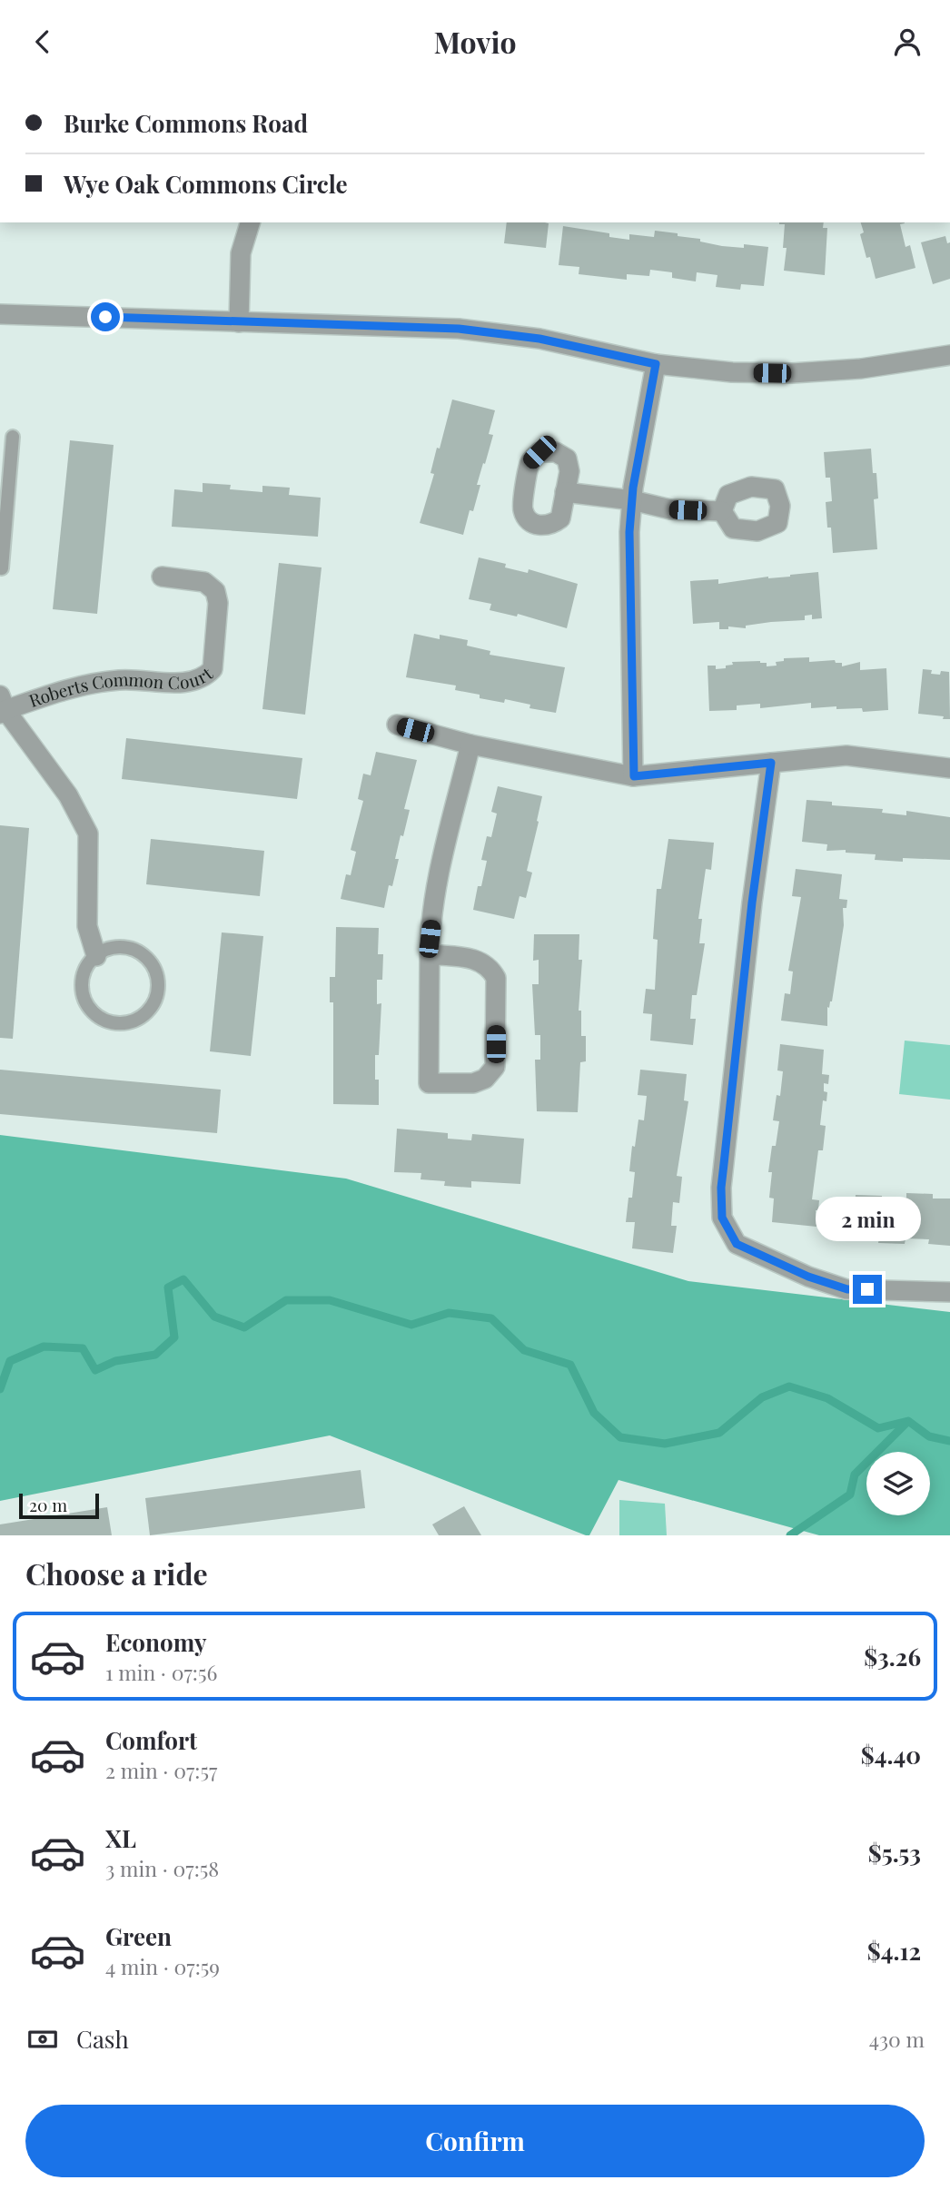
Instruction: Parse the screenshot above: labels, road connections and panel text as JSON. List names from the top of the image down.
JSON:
{
  "streets": {
    "street": ["Roberts Common Court"]
  },
  "scale_bar": "20 m",
  "page": {
    "header": "Movio",
    "banner": ["Burke Commons Road", "Wye Oak Commons Circle"],
    "bubble": "2 min",
    "scale": "20 m",
    "heading": "Choose a ride",
    "list": [
      {
        "name": "Economy",
        "note": "1 min · 07:56",
        "value": "$3.26"
      },
      {
        "name": "Comfort",
        "note": "2 min · 07:57",
        "value": "$4.40"
      },
      {
        "name": "XL",
        "note": "3 min · 07:58",
        "value": "$5.53"
      },
      {
        "name": "Green",
        "note": "4 min · 07:59",
        "value": "$4.12"
      }
    ],
    "pay": ["Cash", "430 m"],
    "buttons": "Confirm"
  }
}
